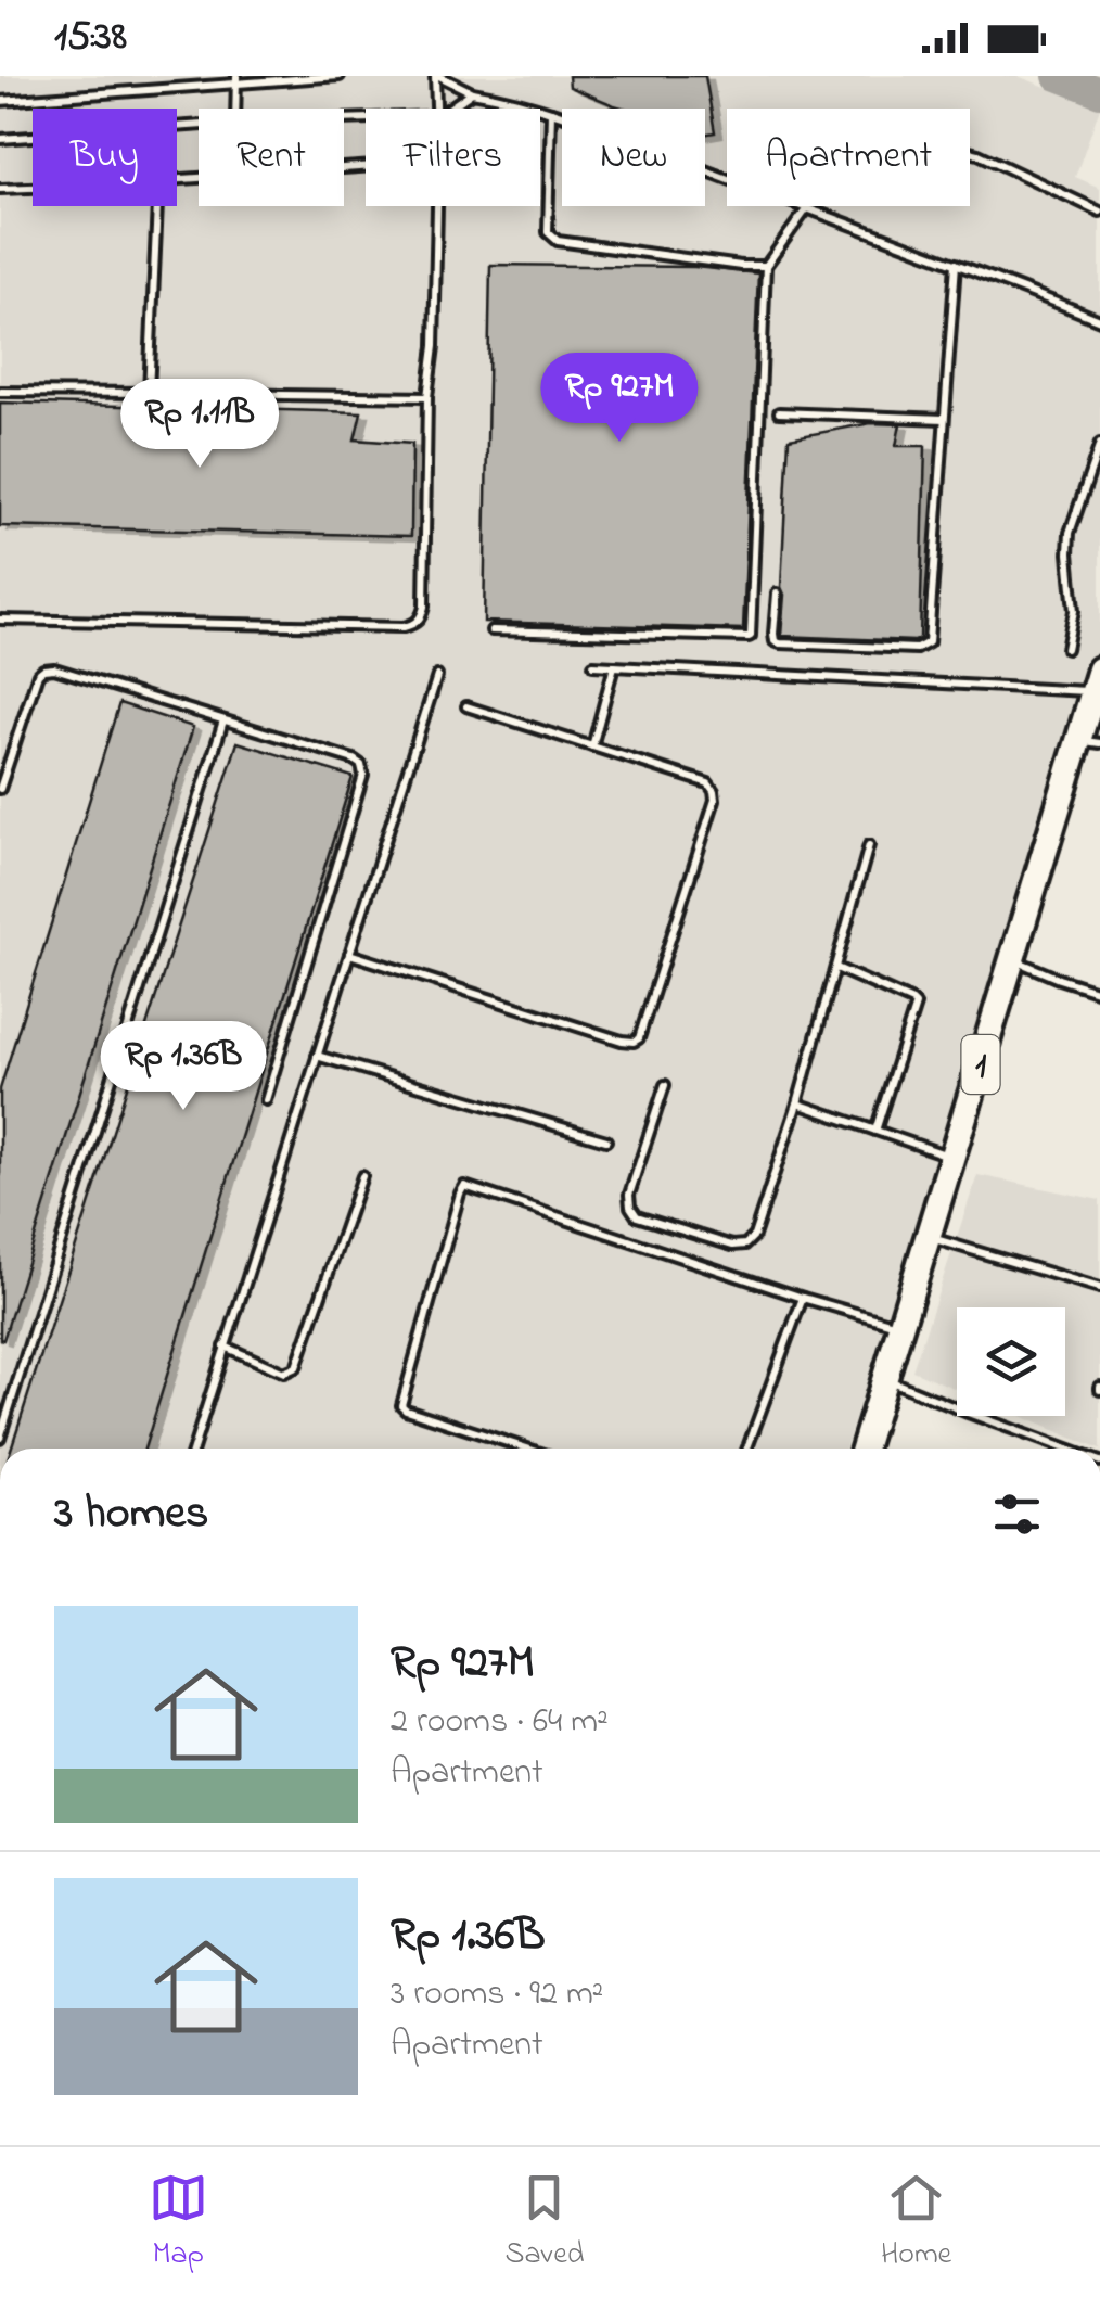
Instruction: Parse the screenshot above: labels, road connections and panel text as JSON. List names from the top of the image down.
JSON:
{
  "streets": {
    "highway": ["1"]
  },
  "page": {
    "status": "15:38",
    "chip": [
      "Buy",
      "Rent",
      "Filters",
      "New",
      "Apartment"
    ],
    "price": ["Rp 927M", "Rp 1.11B", "Rp 1.36B"],
    "heading": "3 homes",
    "list": [
      {
        "name": "Rp 927M",
        "note": "2 rooms · 64 m² · Apartment"
      },
      {
        "name": "Rp 1.36B",
        "note": "3 rooms · 92 m² · Apartment"
      }
    ],
    "tabs": ["Map", "Saved", "Home"]
  }
}
